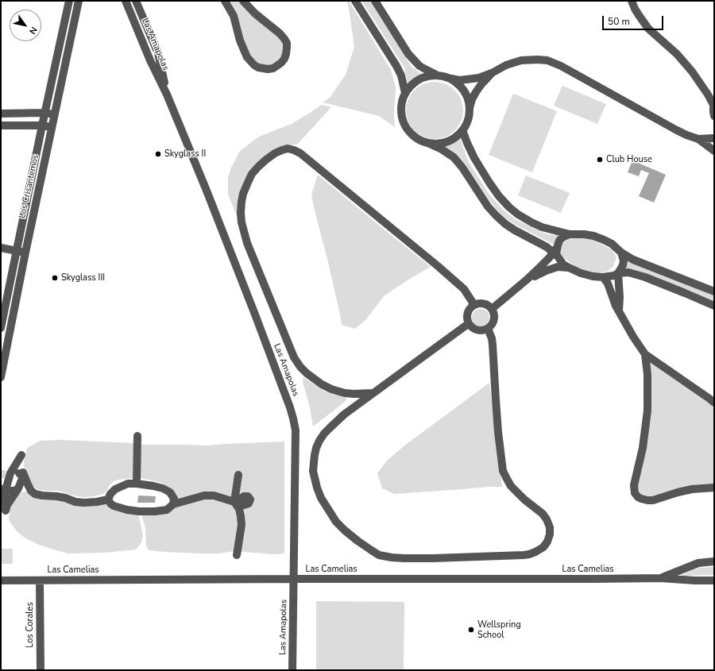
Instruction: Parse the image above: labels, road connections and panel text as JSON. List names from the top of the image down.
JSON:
{
  "streets": {
    "street": [
      "Las Amapolas",
      "Los Crisantemos",
      "Las Camelias",
      "Los Corales"
    ]
  },
  "crossings": [
    ["Las Amapolas", "Las Camelias"],
    ["Las Camelias", "Los Corales"]
  ],
  "places": [
    "Skyglass II",
    "Club House",
    "Skyglass III",
    "Wellspring School"
  ],
  "scale_bar": "50 m",
  "north": "bottom right"
}
